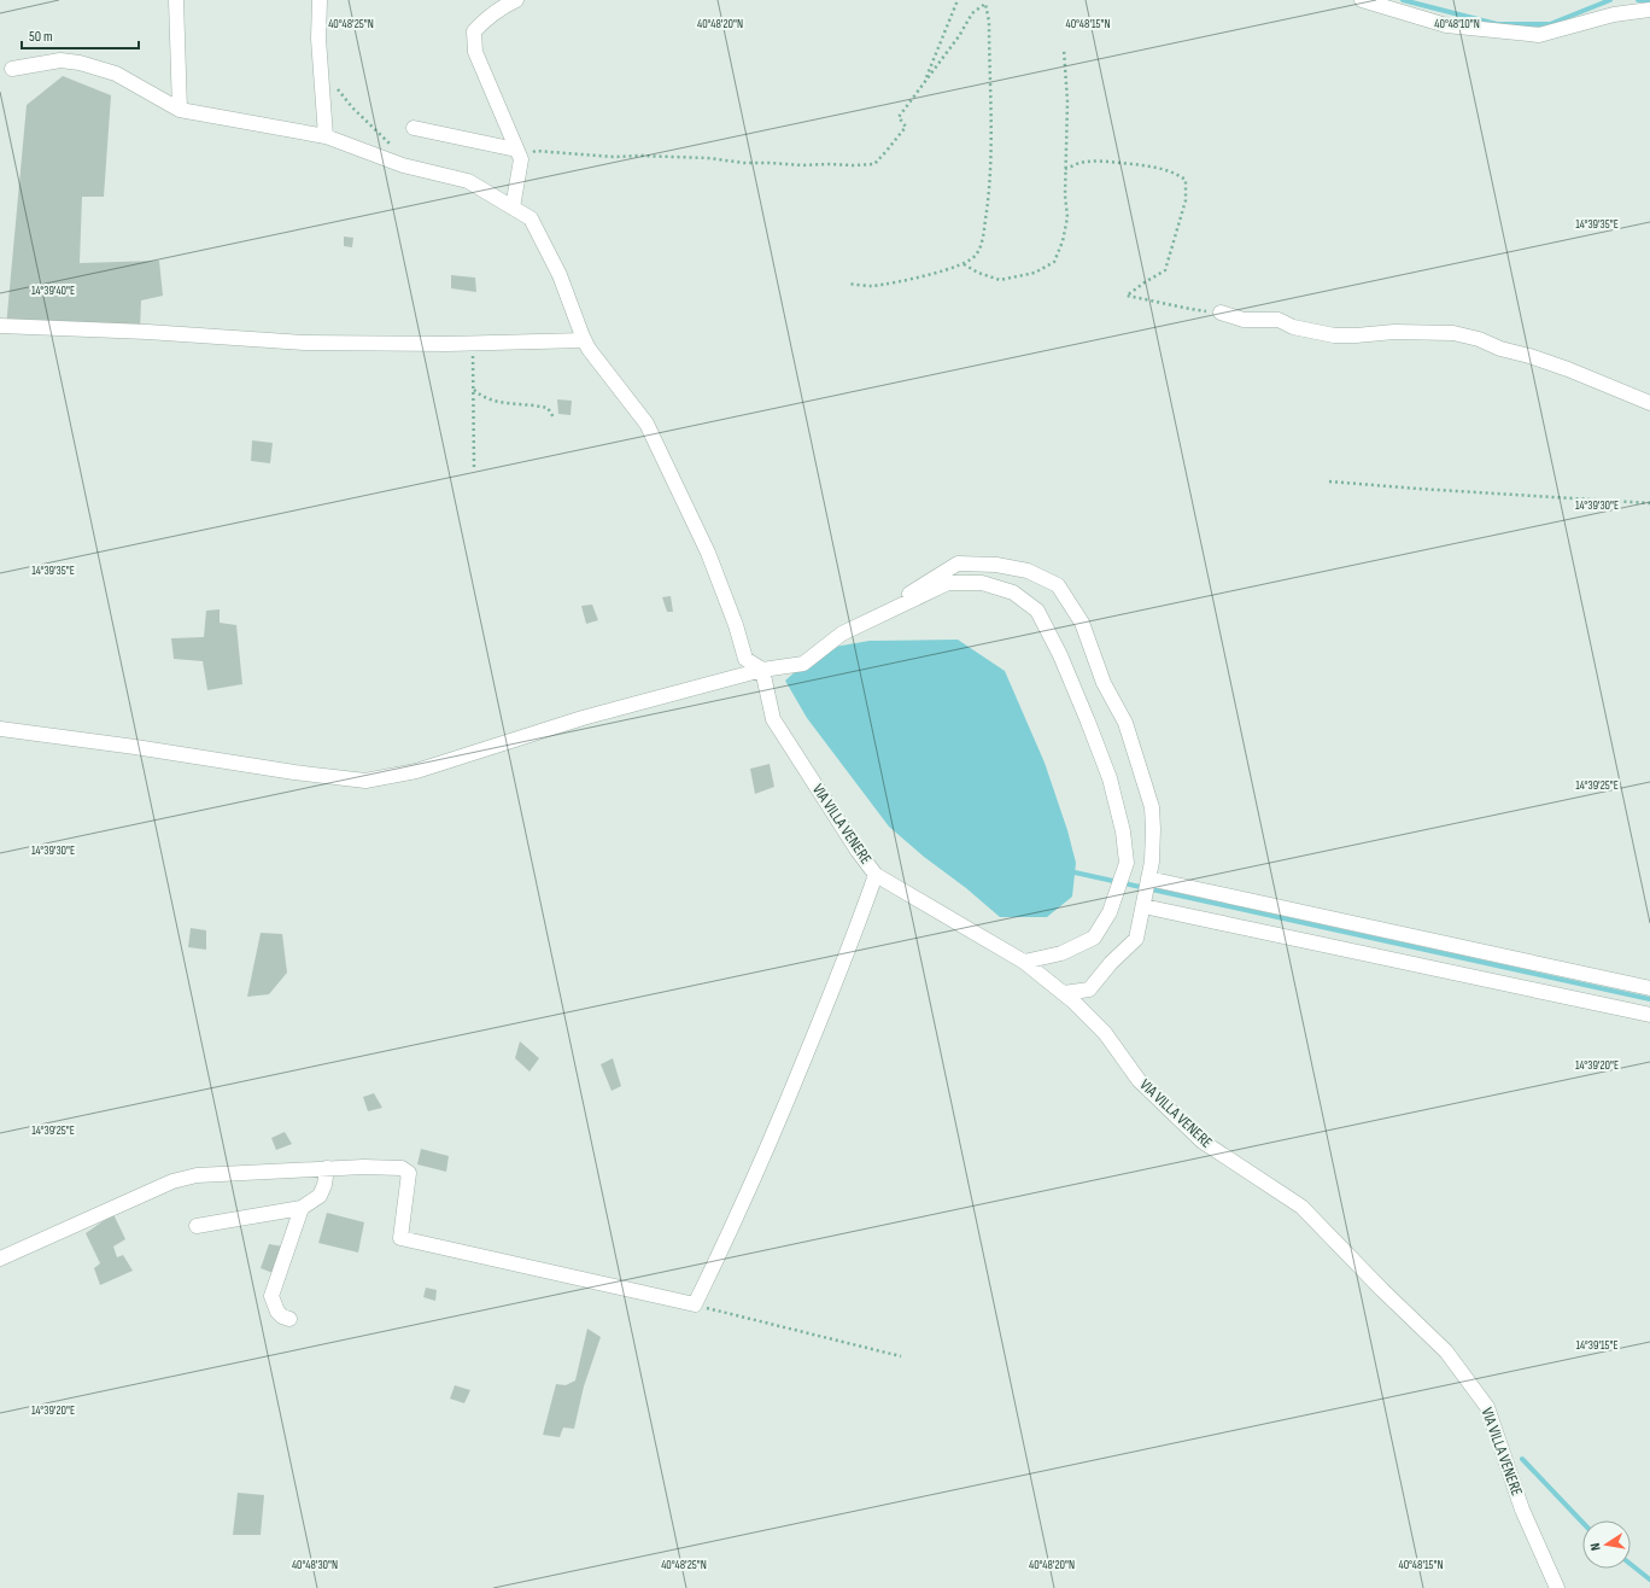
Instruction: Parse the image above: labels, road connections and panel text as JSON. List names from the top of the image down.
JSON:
{
  "streets": {
    "street": ["VIA VILLA VENERE"]
  },
  "scale_bar": "50 m",
  "north": "left",
  "coordinates": [
    "40°48'25\"N",
    "40°48'20\"N",
    "40°48'15\"N",
    "40°48'10\"N",
    "14°39'35\"E",
    "14°39'40\"E",
    "14°39'30\"E",
    "14°39'25\"E",
    "14°39'20\"E",
    "14°39'15\"E",
    "40°48'30\"N"
  ]
}
